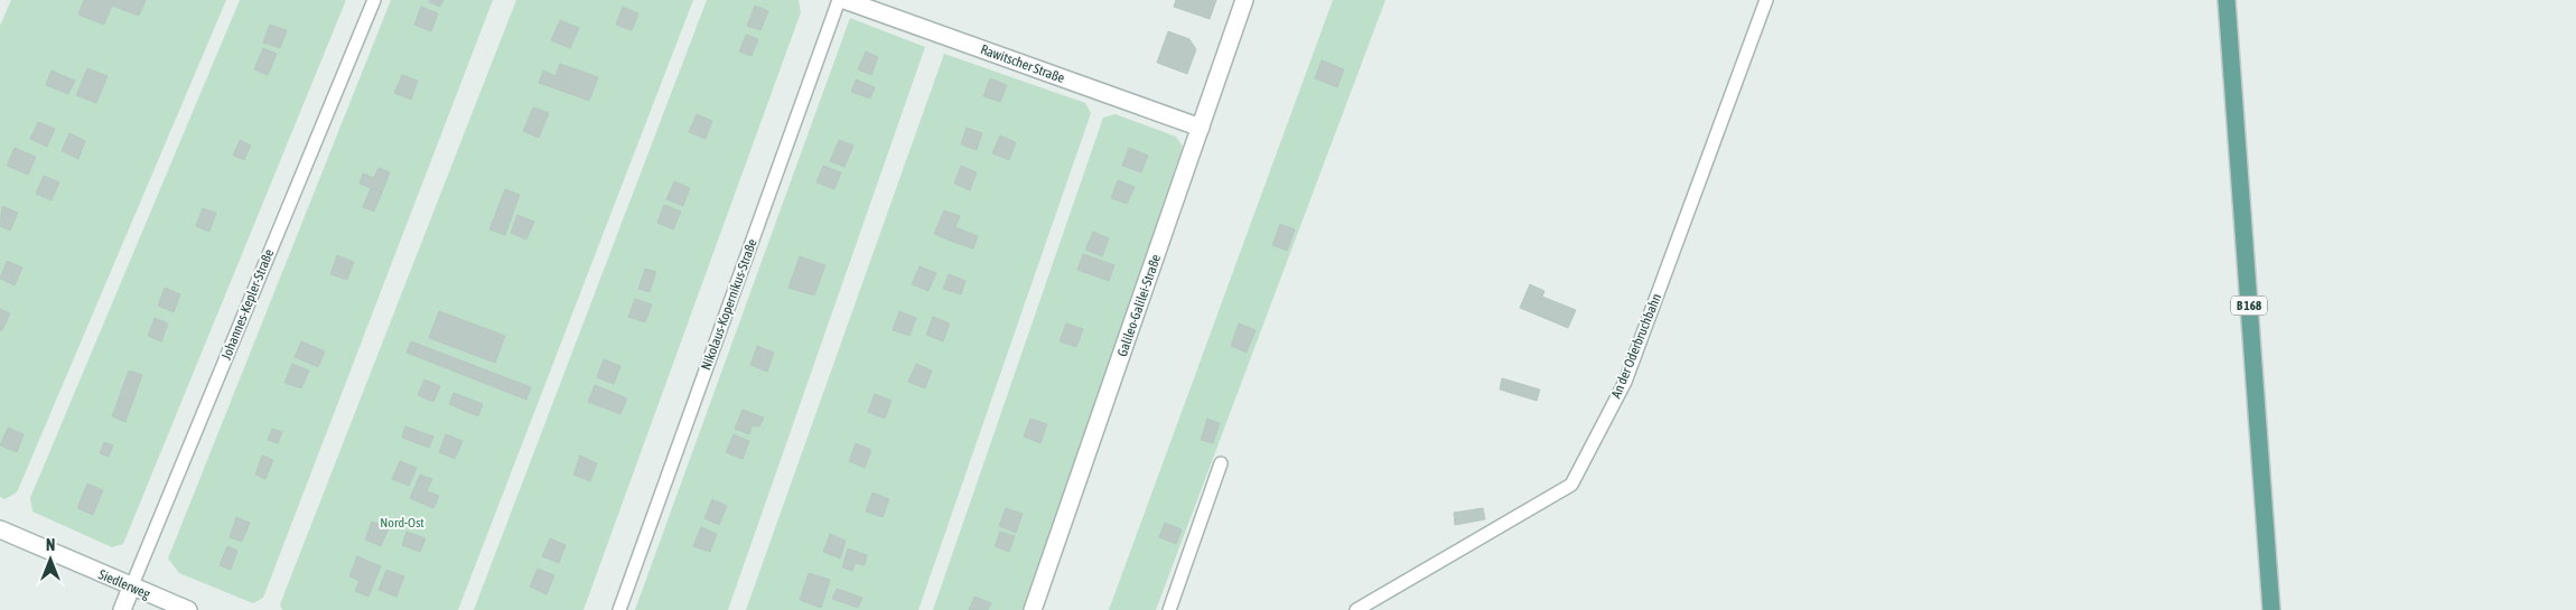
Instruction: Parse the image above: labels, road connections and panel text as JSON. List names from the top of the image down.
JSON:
{
  "streets": {
    "main road": ["B 168"],
    "street": [
      "Rawitscher Straße",
      "Johannes-Kepler-Straße",
      "Galileo-Galilei-Straße",
      "Siedlerweg"
    ],
    "lane": ["Nikolaus-Kopernikus-Straße", "An der Oderbruchbahn"]
  },
  "crossings": [
    ["Rawitscher Straße", "Galileo-Galilei-Straße"],
    ["Johannes-Kepler-Straße", "Siedlerweg"]
  ],
  "parks": ["Nord-Ost"],
  "north": "top"
}
